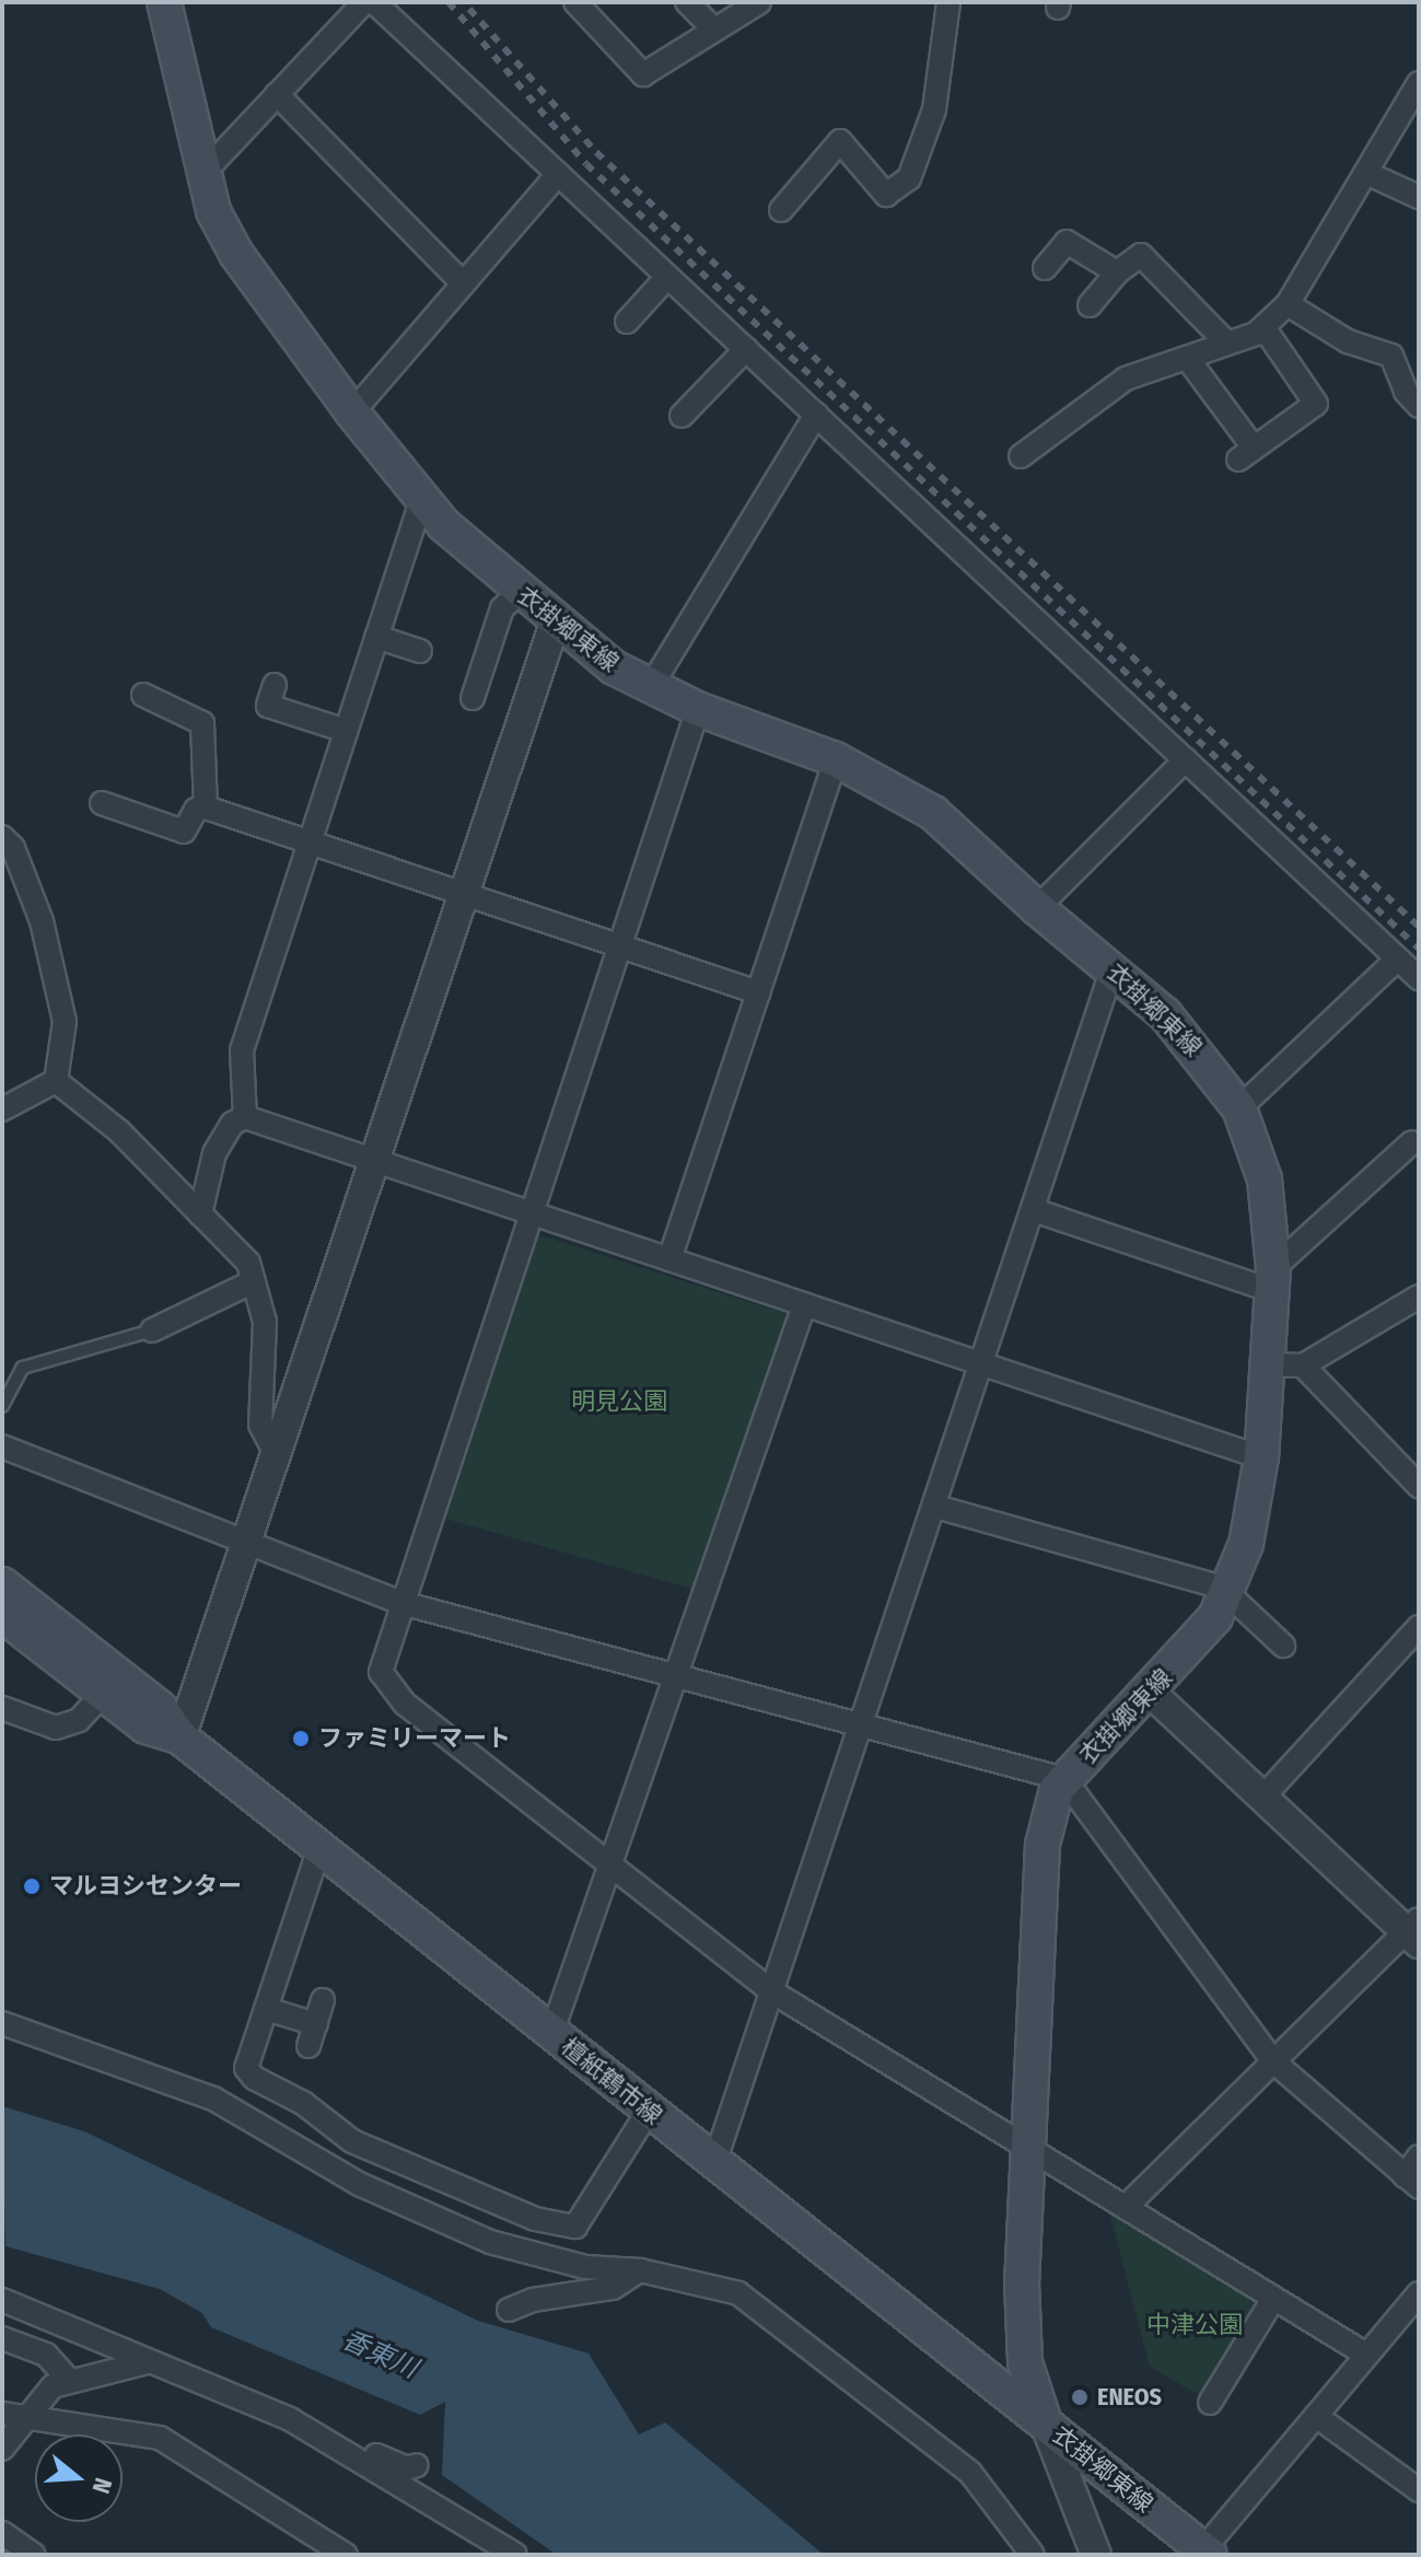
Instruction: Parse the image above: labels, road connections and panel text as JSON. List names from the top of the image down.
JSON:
{
  "streets": {
    "main road": ["衣掛郷東線", "檀紙鶴市線"]
  },
  "crossings": [
    ["衣掛郷東線", "檀紙鶴市線"]
  ],
  "water": ["香東川"],
  "parks": ["明見公園", "中津公園"],
  "places": ["ファミリーマート", "マルヨシセンター", "ENEOS"],
  "north": "right"
}
